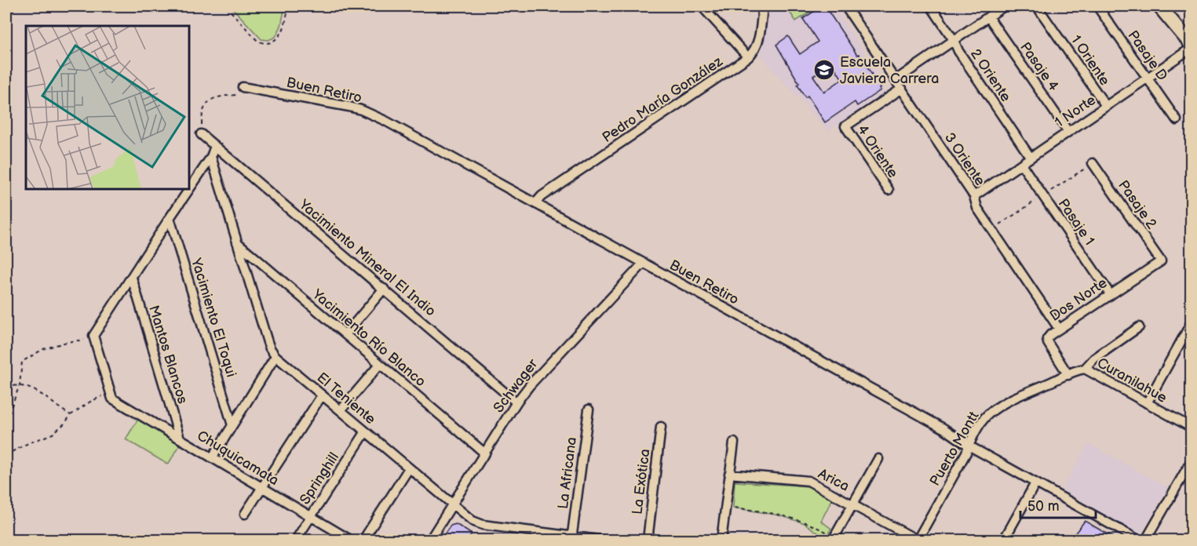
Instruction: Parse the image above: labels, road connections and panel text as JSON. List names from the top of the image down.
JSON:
{
  "streets": {
    "street": [
      "Pasaje D",
      "1 Oriente",
      "Pasaje 4",
      "2 Oriente",
      "Buen Retiro",
      "Pedro María González",
      "1 Norte",
      "4 Oriente",
      "3 Oriente",
      "Pasaje 2",
      "Pasaje 1",
      "Yacimiento Mineral El Indio",
      "Dos Norte",
      "Yacimiento El Toqui",
      "Yacimiento Río Blanco",
      "Mantos Blancos",
      "Curanilahue",
      "Schwager",
      "El Teniente",
      "Puerto Montt",
      "Chuquicamata",
      "La Africana",
      "Springhill",
      "Arica",
      "La Exótica"
    ]
  },
  "crossings": [
    ["Pasaje D", "1 Norte"],
    ["1 Oriente", "1 Norte"],
    ["Pasaje 4", "1 Norte"],
    ["2 Oriente", "1 Norte"],
    ["Buen Retiro", "Pedro María González"],
    ["Buen Retiro", "Schwager"],
    ["Buen Retiro", "Puerto Montt"],
    ["1 Norte", "3 Oriente"],
    ["1 Norte", "Pasaje 1"],
    ["4 Oriente", "3 Oriente"],
    ["3 Oriente", "Dos Norte"],
    ["Pasaje 2", "Dos Norte"],
    ["Pasaje 1", "Dos Norte"],
    ["Yacimiento Mineral El Indio", "Schwager"],
    ["Dos Norte", "Puerto Montt"],
    ["Yacimiento Río Blanco", "Schwager"],
    ["Yacimiento Río Blanco", "El Teniente"],
    ["Mantos Blancos", "Chuquicamata"],
    ["Curanilahue", "Puerto Montt"],
    ["Schwager", "El Teniente"],
    ["El Teniente", "La Africana"],
    ["El Teniente", "Springhill"],
    ["Puerto Montt", "Arica"],
    ["Chuquicamata", "Springhill"]
  ],
  "places": {
    "school or university": ["Escuela Javiera Carrera"]
  },
  "scale_bar": "50 m"
}
